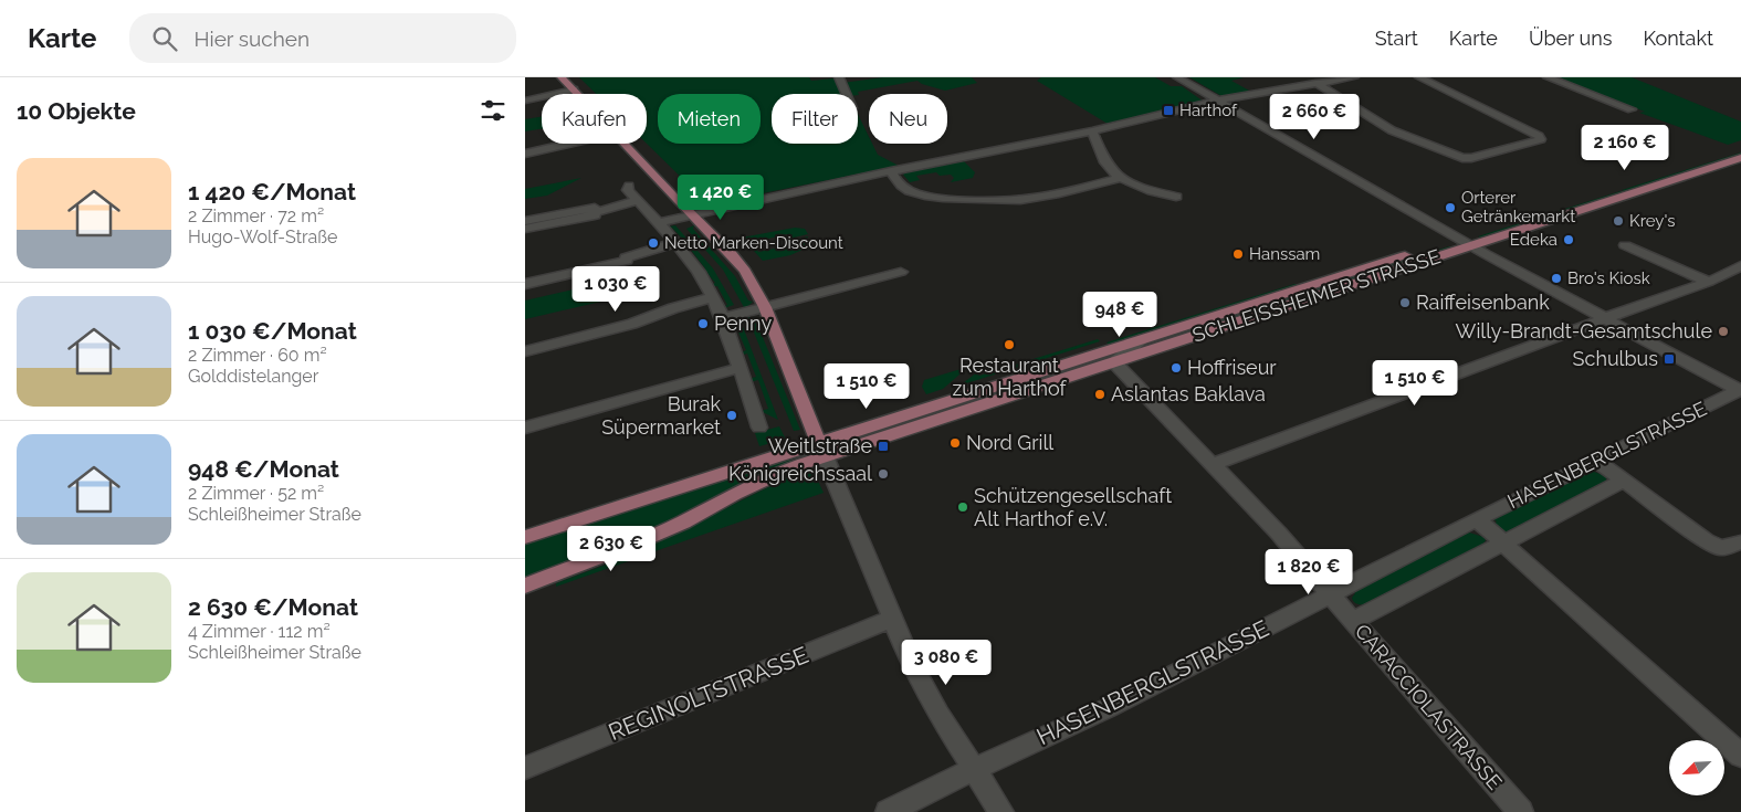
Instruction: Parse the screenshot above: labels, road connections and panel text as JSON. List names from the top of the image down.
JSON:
{
  "streets": {
    "main road": ["SCHLEISSHEIMER STRASSE"],
    "street": ["HASENBERGLSTRASSE", "REGINOLTSTRASSE", "CARACCIOLASTRASSE"]
  },
  "crossings": [
    ["SCHLEISSHEIMER STRASSE", "CARACCIOLASTRASSE"],
    ["HASENBERGLSTRASSE", "CARACCIOLASTRASSE"]
  ],
  "places": {
    "transit": ["Harthof", "Schulbus", "Weitlstraße"],
    "other": [
      "Orterer Getränkemarkt",
      "Krey's",
      "Edeka",
      "Netto Marken-Discount",
      "Hanssam",
      "Bro's Kiosk",
      "Raiffeisenbank",
      "Penny",
      "Willy-Brandt-Gesamtschule",
      "Restaurant zum Harthof",
      "Hoffriseur",
      "Aslantas Baklava",
      "Burak Süpermarket",
      "Nord Grill",
      "Königreichssaal",
      "Schützengesellschaft Alt Harthof e.V."
    ]
  },
  "north": "bottom left",
  "page": {
    "header": "Karte",
    "search": "Hier suchen",
    "nav": [
      "Start",
      "Karte",
      "Über uns",
      "Kontakt"
    ],
    "heading": "10 Objekte",
    "price": [
      "2 660 €",
      "2 160 €",
      "1 420 €",
      "1 030 €",
      "948 €",
      "1 510 €",
      "1 510 €",
      "2 630 €",
      "1 820 €",
      "3 080 €"
    ],
    "chip": [
      "Kaufen",
      "Mieten",
      "Filter",
      "Neu"
    ],
    "list": [
      {
        "name": "1 420 €/Monat",
        "note": "2 Zimmer · 72 m² · Hugo-Wolf-Straße"
      },
      {
        "name": "1 030 €/Monat",
        "note": "2 Zimmer · 60 m² · Golddistelanger"
      },
      {
        "name": "948 €/Monat",
        "note": "2 Zimmer · 52 m² · Schleißheimer Straße"
      },
      {
        "name": "2 630 €/Monat",
        "note": "4 Zimmer · 112 m² · Schleißheimer Straße"
      }
    ]
  }
}
